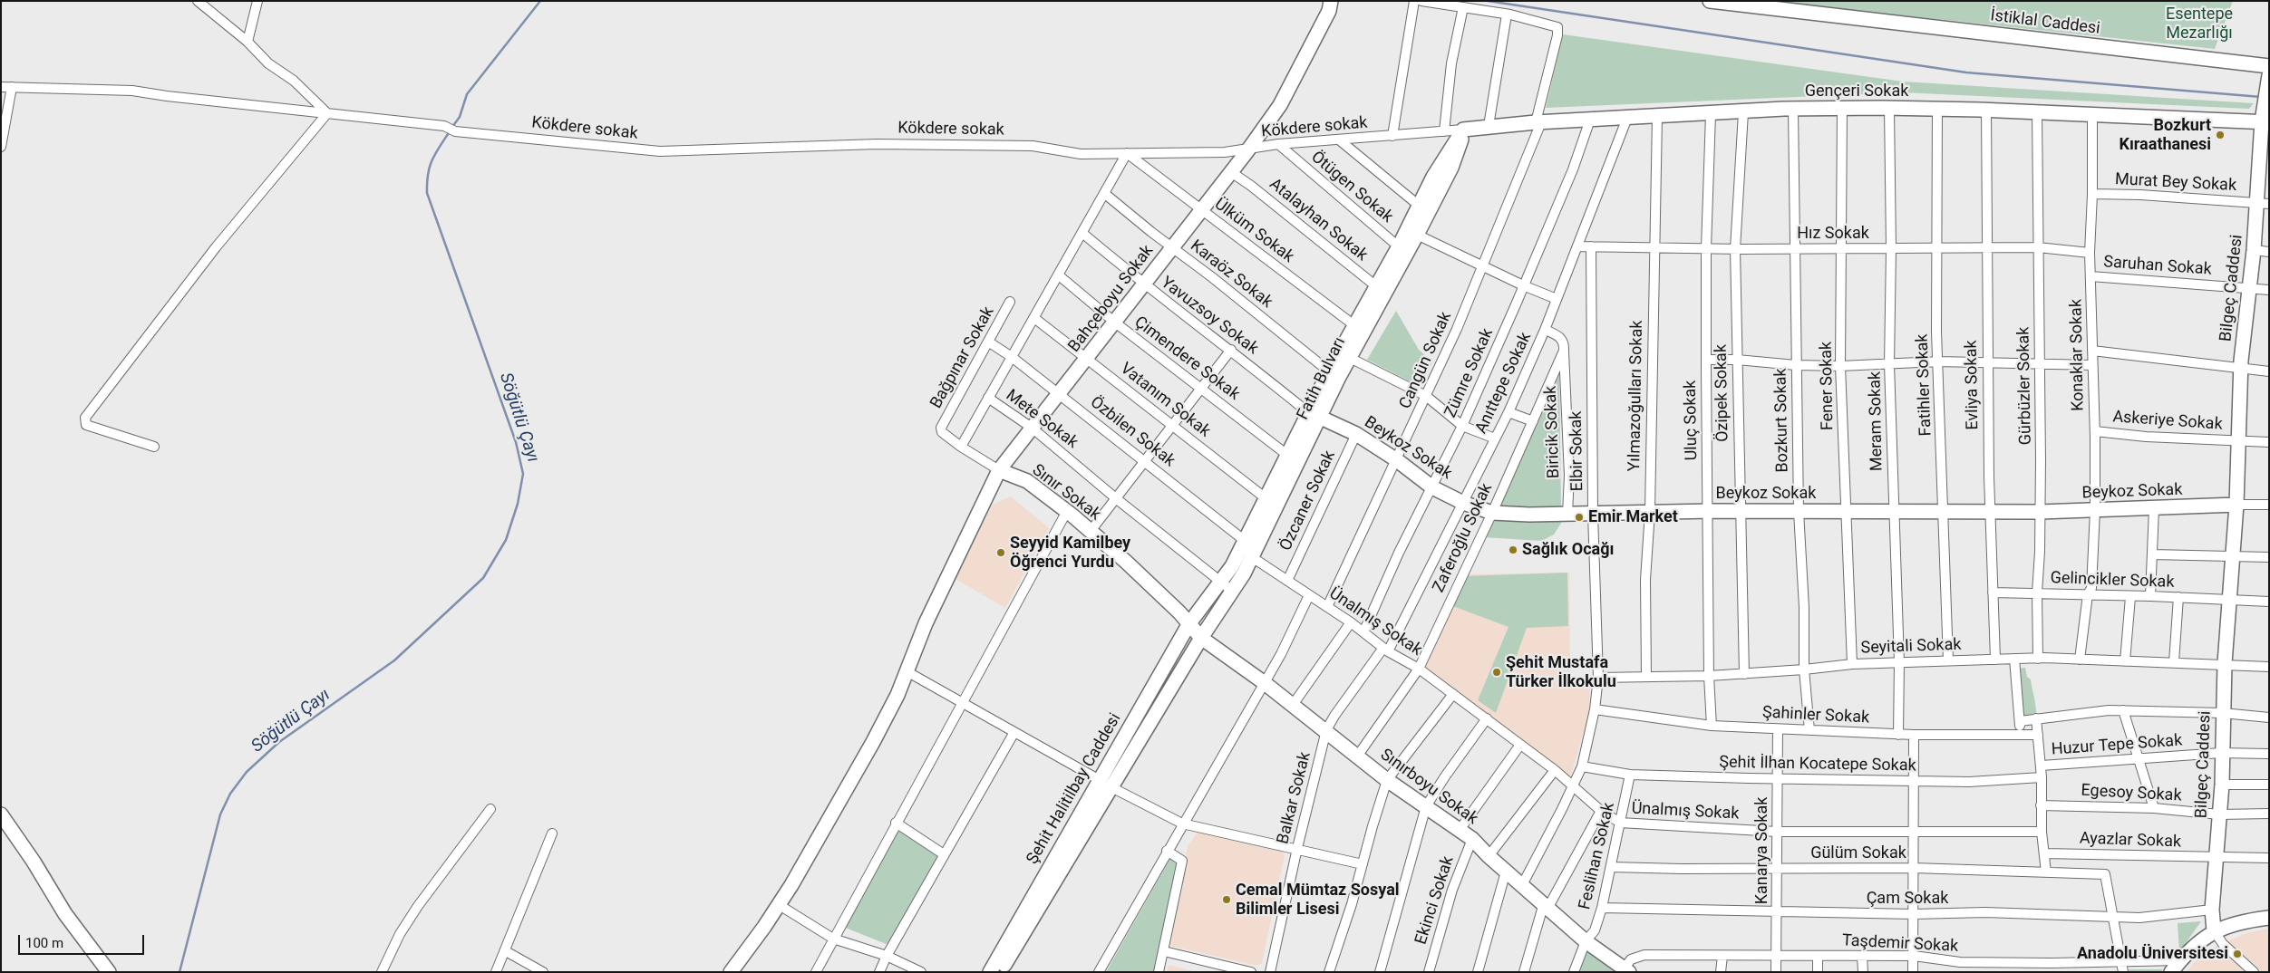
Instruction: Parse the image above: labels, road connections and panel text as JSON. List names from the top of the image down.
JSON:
{
  "streets": {
    "street": [
      "İstiklal Caddesi",
      "Gençeri Sokak",
      "Kökdere sokak",
      "Murat Bey Sokak",
      "Ötügen Sokak",
      "Atalayhan Sokak",
      "Ülküm Sokak",
      "Hız Sokak",
      "Saruhan Sokak",
      "Karaöz Sokak",
      "Bilgeç Caddesi",
      "Bahçeboyu Sokak",
      "Yavuzsoy Sokak",
      "Konaklar Sokak",
      "Bağpınar Sokak",
      "Çimendere Sokak",
      "Cangün Sokak",
      "Zümre Sokak",
      "Fatih Bulvarı",
      "Anıttepe Sokak",
      "Fatihler Sokak",
      "Evliya Sokak",
      "Fener Sokak",
      "Gürbüzler Sokak",
      "Özipek Sokak",
      "Yılmazoğulları Sokak",
      "Vatanım Sokak",
      "Mete Sokak",
      "Uluç Sokak",
      "Bozkurt Sokak",
      "Meram Sokak",
      "Askeriye Sokak",
      "Özbilen Sokak",
      "Biricik Sokak",
      "Beykoz Sokak",
      "Elbir Sokak",
      "Sınır Sokak",
      "Özcaner Sokak",
      "Zaferoğlu Sokak",
      "Gelincikler Sokak",
      "Ünalmış Sokak",
      "Seyitali Sokak",
      "Şahinler Sokak",
      "Huzur Tepe Sokak",
      "Şehit İlhan Kocatepe Sokak",
      "Sınırboyu Sokak",
      "Şehit Halitilbay Caddesi",
      "Egesoy Sokak",
      "Balkar Sokak",
      "Ayazlar Sokak",
      "Kanarya Sokak",
      "Gülüm Sokak",
      "Feslihan Sokak",
      "Çam Sokak",
      "Ekinci Sokak",
      "Taşdemir Sokak"
    ]
  },
  "crossings": [
    ["Gençeri Sokak", "Kökdere sokak"],
    ["Gençeri Sokak", "Bilgeç Caddesi"],
    ["Gençeri Sokak", "Konaklar Sokak"],
    ["Gençeri Sokak", "Cangün Sokak"],
    ["Gençeri Sokak", "Zümre Sokak"],
    ["Gençeri Sokak", "Anıttepe Sokak"],
    ["Gençeri Sokak", "Fatihler Sokak"],
    ["Gençeri Sokak", "Evliya Sokak"],
    ["Gençeri Sokak", "Fener Sokak"],
    ["Gençeri Sokak", "Gürbüzler Sokak"],
    ["Gençeri Sokak", "Özipek Sokak"],
    ["Gençeri Sokak", "Yılmazoğulları Sokak"],
    ["Gençeri Sokak", "Uluç Sokak"],
    ["Gençeri Sokak", "Bozkurt Sokak"],
    ["Gençeri Sokak", "Meram Sokak"],
    ["Kökdere sokak", "Ötügen Sokak"],
    ["Kökdere sokak", "Ülküm Sokak"],
    ["Kökdere sokak", "Bahçeboyu Sokak"],
    ["Kökdere sokak", "Mete Sokak"],
    ["Murat Bey Sokak", "Bilgeç Caddesi"],
    ["Murat Bey Sokak", "Konaklar Sokak"],
    ["Atalayhan Sokak", "Bahçeboyu Sokak"],
    ["Ülküm Sokak", "Bahçeboyu Sokak"],
    ["Ülküm Sokak", "Fatih Bulvarı"],
    ["Ülküm Sokak", "Mete Sokak"],
    ["Hız Sokak", "Konaklar Sokak"],
    ["Hız Sokak", "Anıttepe Sokak"],
    ["Hız Sokak", "Fatihler Sokak"],
    ["Hız Sokak", "Evliya Sokak"],
    ["Hız Sokak", "Fener Sokak"],
    ["Hız Sokak", "Gürbüzler Sokak"],
    ["Hız Sokak", "Özipek Sokak"],
    ["Hız Sokak", "Yılmazoğulları Sokak"],
    ["Hız Sokak", "Uluç Sokak"],
    ["Hız Sokak", "Bozkurt Sokak"],
    ["Hız Sokak", "Meram Sokak"],
    ["Hız Sokak", "Elbir Sokak"],
    ["Saruhan Sokak", "Bilgeç Caddesi"],
    ["Saruhan Sokak", "Konaklar Sokak"],
    ["Karaöz Sokak", "Bahçeboyu Sokak"],
    ["Karaöz Sokak", "Fatih Bulvarı"],
    ["Karaöz Sokak", "Mete Sokak"],
    ["Bilgeç Caddesi", "Askeriye Sokak"],
    ["Bilgeç Caddesi", "Beykoz Sokak"],
    ["Bilgeç Caddesi", "Gelincikler Sokak"],
    ["Bilgeç Caddesi", "Seyitali Sokak"],
    ["Bilgeç Caddesi", "Huzur Tepe Sokak"],
    ["Bilgeç Caddesi", "Egesoy Sokak"],
    ["Bilgeç Caddesi", "Ayazlar Sokak"],
    ["Bilgeç Caddesi", "Çam Sokak"],
    ["Bahçeboyu Sokak", "Yavuzsoy Sokak"],
    ["Bahçeboyu Sokak", "Çimendere Sokak"],
    ["Bahçeboyu Sokak", "Vatanım Sokak"],
    ["Bahçeboyu Sokak", "Mete Sokak"],
    ["Bahçeboyu Sokak", "Özbilen Sokak"],
    ["Bahçeboyu Sokak", "Sınır Sokak"],
    ["Yavuzsoy Sokak", "Fatih Bulvarı"],
    ["Yavuzsoy Sokak", "Mete Sokak"],
    ["Yavuzsoy Sokak", "Beykoz Sokak"],
    ["Konaklar Sokak", "Askeriye Sokak"],
    ["Konaklar Sokak", "Beykoz Sokak"],
    ["Konaklar Sokak", "Gelincikler Sokak"],
    ["Konaklar Sokak", "Seyitali Sokak"],
    ["Bağpınar Sokak", "Özbilen Sokak"],
    ["Bağpınar Sokak", "Sınır Sokak"],
    ["Çimendere Sokak", "Fatih Bulvarı"],
    ["Çimendere Sokak", "Mete Sokak"],
    ["Cangün Sokak", "Beykoz Sokak"],
    ["Cangün Sokak", "Ünalmış Sokak"],
    ["Zümre Sokak", "Beykoz Sokak"],
    ["Zümre Sokak", "Ünalmış Sokak"],
    ["Fatih Bulvarı", "Vatanım Sokak"],
    ["Fatih Bulvarı", "Mete Sokak"],
    ["Fatih Bulvarı", "Özbilen Sokak"],
    ["Fatih Bulvarı", "Beykoz Sokak"],
    ["Fatih Bulvarı", "Sınır Sokak"],
    ["Fatih Bulvarı", "Ünalmış Sokak"],
    ["Fatih Bulvarı", "Sınırboyu Sokak"],
    ["Fatih Bulvarı", "Şehit Halitilbay Caddesi"],
    ["Anıttepe Sokak", "Beykoz Sokak"],
    ["Anıttepe Sokak", "Ünalmış Sokak"],
    ["Anıttepe Sokak", "Balkar Sokak"],
    ["Fatihler Sokak", "Beykoz Sokak"],
    ["Fatihler Sokak", "Seyitali Sokak"],
    ["Evliya Sokak", "Beykoz Sokak"],
    ["Evliya Sokak", "Gelincikler Sokak"],
    ["Evliya Sokak", "Seyitali Sokak"],
    ["Fener Sokak", "Beykoz Sokak"],
    ["Fener Sokak", "Seyitali Sokak"],
    ["Gürbüzler Sokak", "Beykoz Sokak"],
    ["Gürbüzler Sokak", "Gelincikler Sokak"],
    ["Gürbüzler Sokak", "Seyitali Sokak"],
    ["Özipek Sokak", "Beykoz Sokak"],
    ["Özipek Sokak", "Seyitali Sokak"],
    ["Yılmazoğulları Sokak", "Beykoz Sokak"],
    ["Yılmazoğulları Sokak", "Seyitali Sokak"],
    ["Vatanım Sokak", "Mete Sokak"],
    ["Mete Sokak", "Özbilen Sokak"],
    ["Mete Sokak", "Şehit Halitilbay Caddesi"],
    ["Uluç Sokak", "Beykoz Sokak"],
    ["Uluç Sokak", "Seyitali Sokak"],
    ["Uluç Sokak", "Şahinler Sokak"],
    ["Bozkurt Sokak", "Beykoz Sokak"],
    ["Bozkurt Sokak", "Seyitali Sokak"],
    ["Bozkurt Sokak", "Şahinler Sokak"],
    ["Meram Sokak", "Beykoz Sokak"],
    ["Meram Sokak", "Seyitali Sokak"],
    ["Meram Sokak", "Şahinler Sokak"],
    ["Özbilen Sokak", "Ünalmış Sokak"],
    ["Özbilen Sokak", "Şehit Halitilbay Caddesi"],
    ["Biricik Sokak", "Beykoz Sokak"],
    ["Biricik Sokak", "Zaferoğlu Sokak"],
    ["Beykoz Sokak", "Elbir Sokak"],
    ["Beykoz Sokak", "Özcaner Sokak"],
    ["Beykoz Sokak", "Zaferoğlu Sokak"],
    ["Elbir Sokak", "Ünalmış Sokak"],
    ["Elbir Sokak", "Seyitali Sokak"],
    ["Elbir Sokak", "Şahinler Sokak"],
    ["Elbir Sokak", "Şehit İlhan Kocatepe Sokak"],
    ["Elbir Sokak", "Sınırboyu Sokak"],
    ["Sınır Sokak", "Sınırboyu Sokak"],
    ["Sınır Sokak", "Şehit Halitilbay Caddesi"],
    ["Özcaner Sokak", "Ünalmış Sokak"],
    ["Zaferoğlu Sokak", "Ünalmış Sokak"],
    ["Zaferoğlu Sokak", "Sınırboyu Sokak"],
    ["Ünalmış Sokak", "Şehit Halitilbay Caddesi"],
    ["Ünalmış Sokak", "Balkar Sokak"],
    ["Ünalmış Sokak", "Kanarya Sokak"],
    ["Ünalmış Sokak", "Feslihan Sokak"],
    ["Şahinler Sokak", "Kanarya Sokak"],
    ["Şehit İlhan Kocatepe Sokak", "Kanarya Sokak"],
    ["Şehit İlhan Kocatepe Sokak", "Feslihan Sokak"],
    ["Sınırboyu Sokak", "Şehit Halitilbay Caddesi"],
    ["Sınırboyu Sokak", "Balkar Sokak"],
    ["Sınırboyu Sokak", "Feslihan Sokak"],
    ["Sınırboyu Sokak", "Ekinci Sokak"],
    ["Sınırboyu Sokak", "Taşdemir Sokak"],
    ["Kanarya Sokak", "Gülüm Sokak"],
    ["Kanarya Sokak", "Çam Sokak"],
    ["Kanarya Sokak", "Taşdemir Sokak"],
    ["Gülüm Sokak", "Feslihan Sokak"],
    ["Gülüm Sokak", "Çam Sokak"],
    ["Feslihan Sokak", "Çam Sokak"]
  ],
  "water": ["Söğütlü Çayı"],
  "parks": ["Esentepe Mezarlığı"],
  "places": [
    "Bozkurt Kıraathanesi",
    "Emir Market",
    "Sağlık Ocağı",
    "Seyyid Kamilbey Öğrenci Yurdu",
    "Şehit Mustafa Türker İlkokulu",
    "Cemal Mümtaz Sosyal Bilimler Lisesi",
    "Anadolu Üniversitesi"
  ],
  "scale_bar": "100 m"
}
